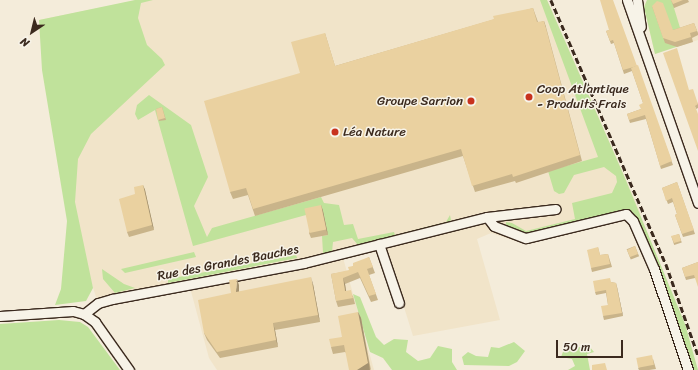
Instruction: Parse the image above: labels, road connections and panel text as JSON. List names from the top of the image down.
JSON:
{
  "streets": {
    "street": ["Rue des Grandes Bauches"]
  },
  "places": ["Coop Atlantique - Produits Frais", "Groupe Sarrion", "Léa Nature"],
  "scale_bar": "50 m",
  "north": "bottom left"
}
